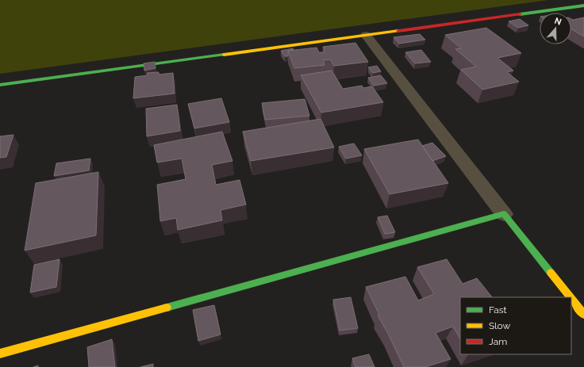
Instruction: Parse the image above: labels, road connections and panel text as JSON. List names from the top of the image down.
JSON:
{
  "legend": ["Fast", "Slow", "Jam"],
  "north": "top"
}
